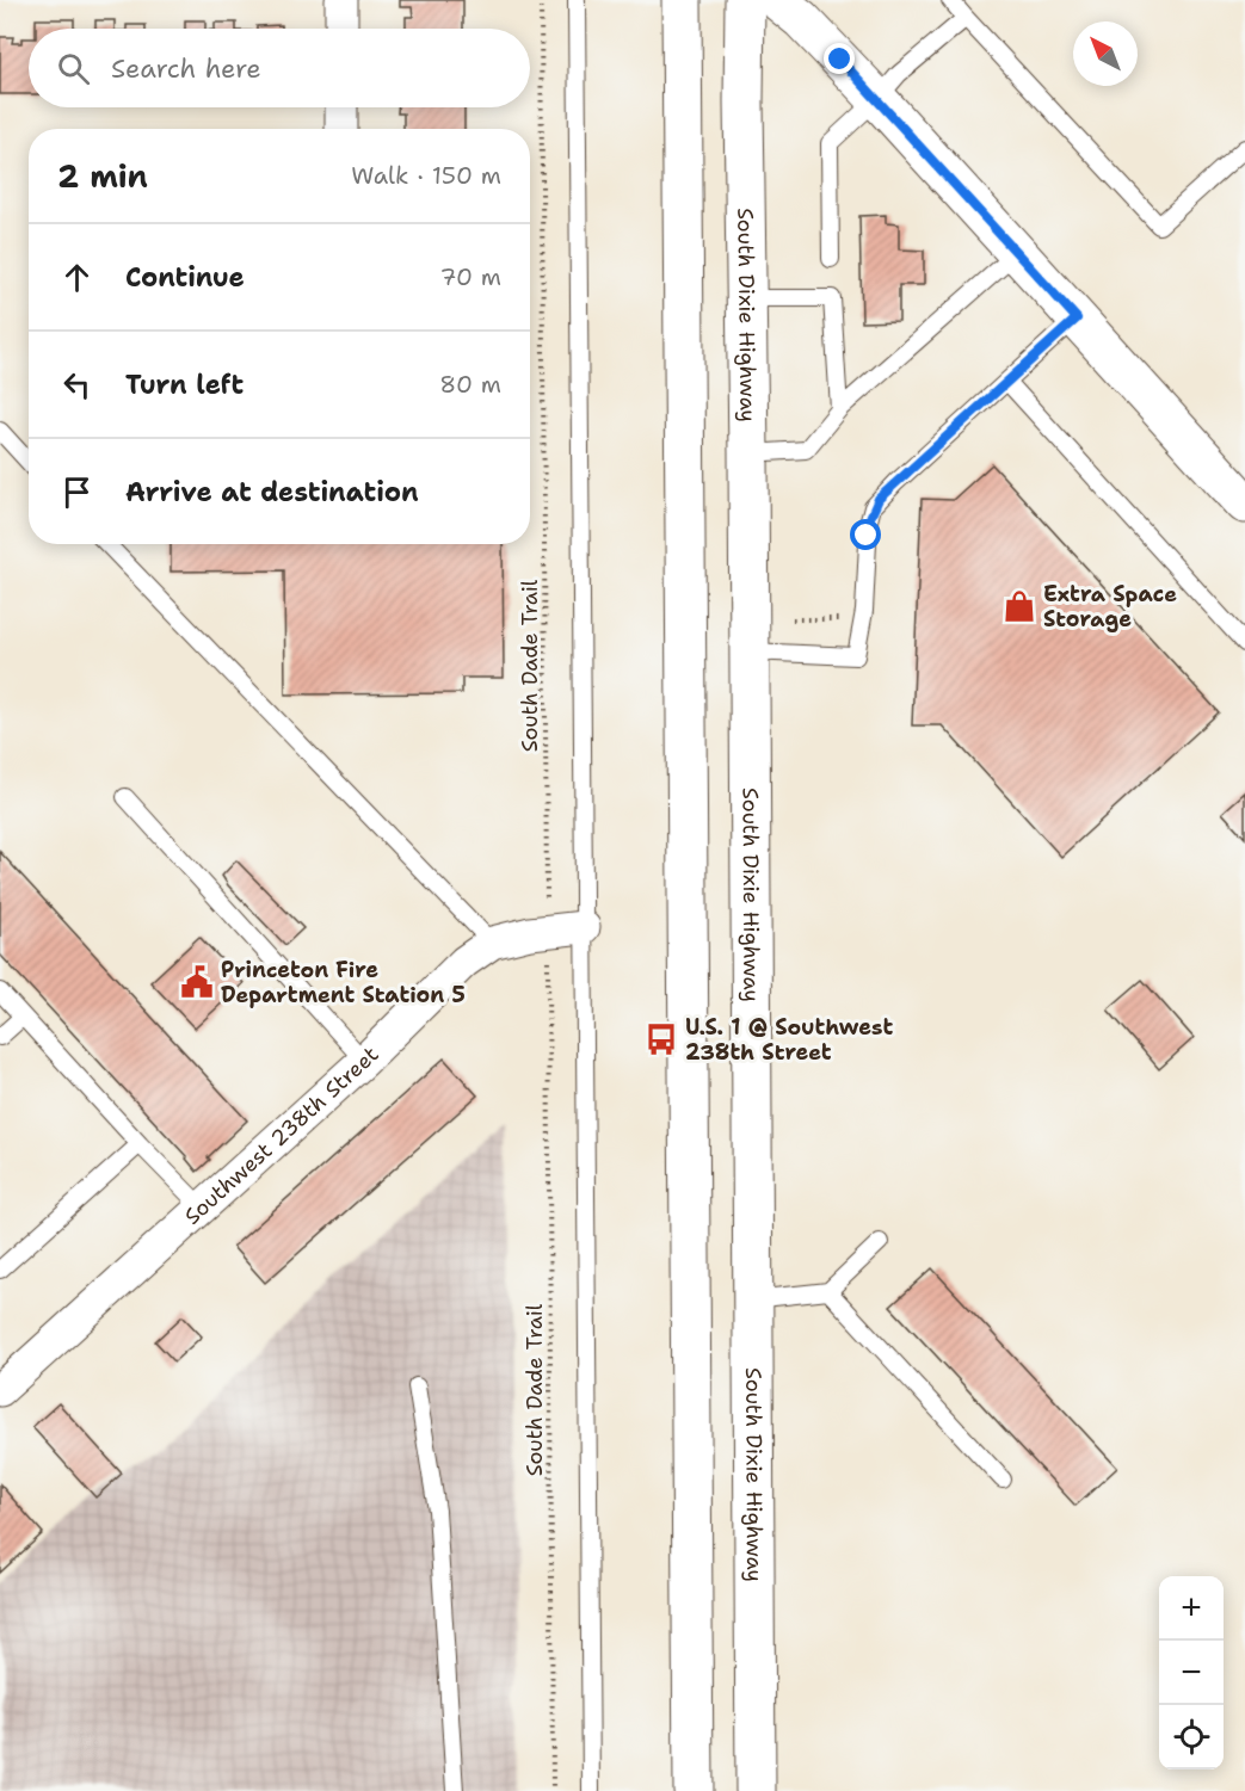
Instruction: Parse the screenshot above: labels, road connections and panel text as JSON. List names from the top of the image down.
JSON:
{
  "streets": {
    "main road": ["South Dixie Highway"],
    "street": ["Southwest 238th Street"],
    "path": ["South Dade Trail"]
  },
  "places": {
    "shop": ["Extra Space Storage"],
    "public building": ["Princeton Fire Department Station 5"],
    "bus stop": ["U.S. 1 @ Southwest 238th Street"]
  },
  "north": "top left",
  "page": {
    "search": "Search here",
    "heading": ["2 min", "Walk · 150 m"],
    "list": [
      ["Continue", "70 m"],
      ["Turn left", "80 m"],
      "Arrive at destination"
    ],
    "map_buttons": ["+", "−"]
  }
}
